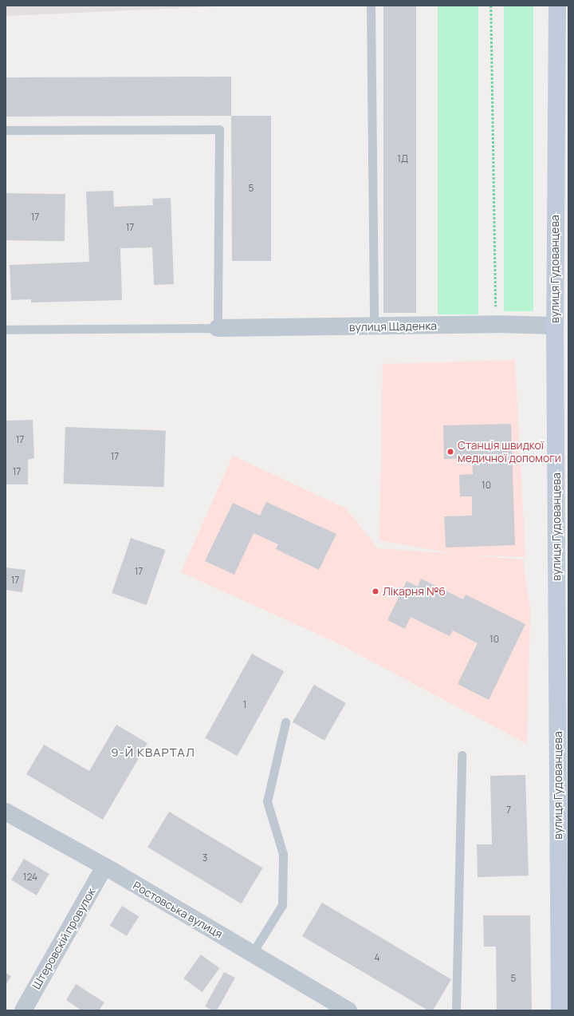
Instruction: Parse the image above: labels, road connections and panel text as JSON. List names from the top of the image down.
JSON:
{
  "streets": {
    "street": [
      "вулиця Гудованцева",
      "вулиця Щаденка",
      "Ростовська вулиця",
      "Штеровскій провулок"
    ]
  },
  "crossings": [
    ["вулиця Гудованцева", "вулиця Щаденка"],
    ["Ростовська вулиця", "Штеровскій провулок"]
  ],
  "districts": ["9-Й КВАРТАЛ"],
  "places": ["Станція швидкої медичної допомоги", "Лікарня №6"],
  "house_numbers": [
    "1Д",
    "5",
    "17",
    "17",
    "17",
    "17",
    "17",
    "10",
    "17",
    "17",
    "10",
    "1",
    "7",
    "3",
    "124",
    "4",
    "5"
  ]
}
